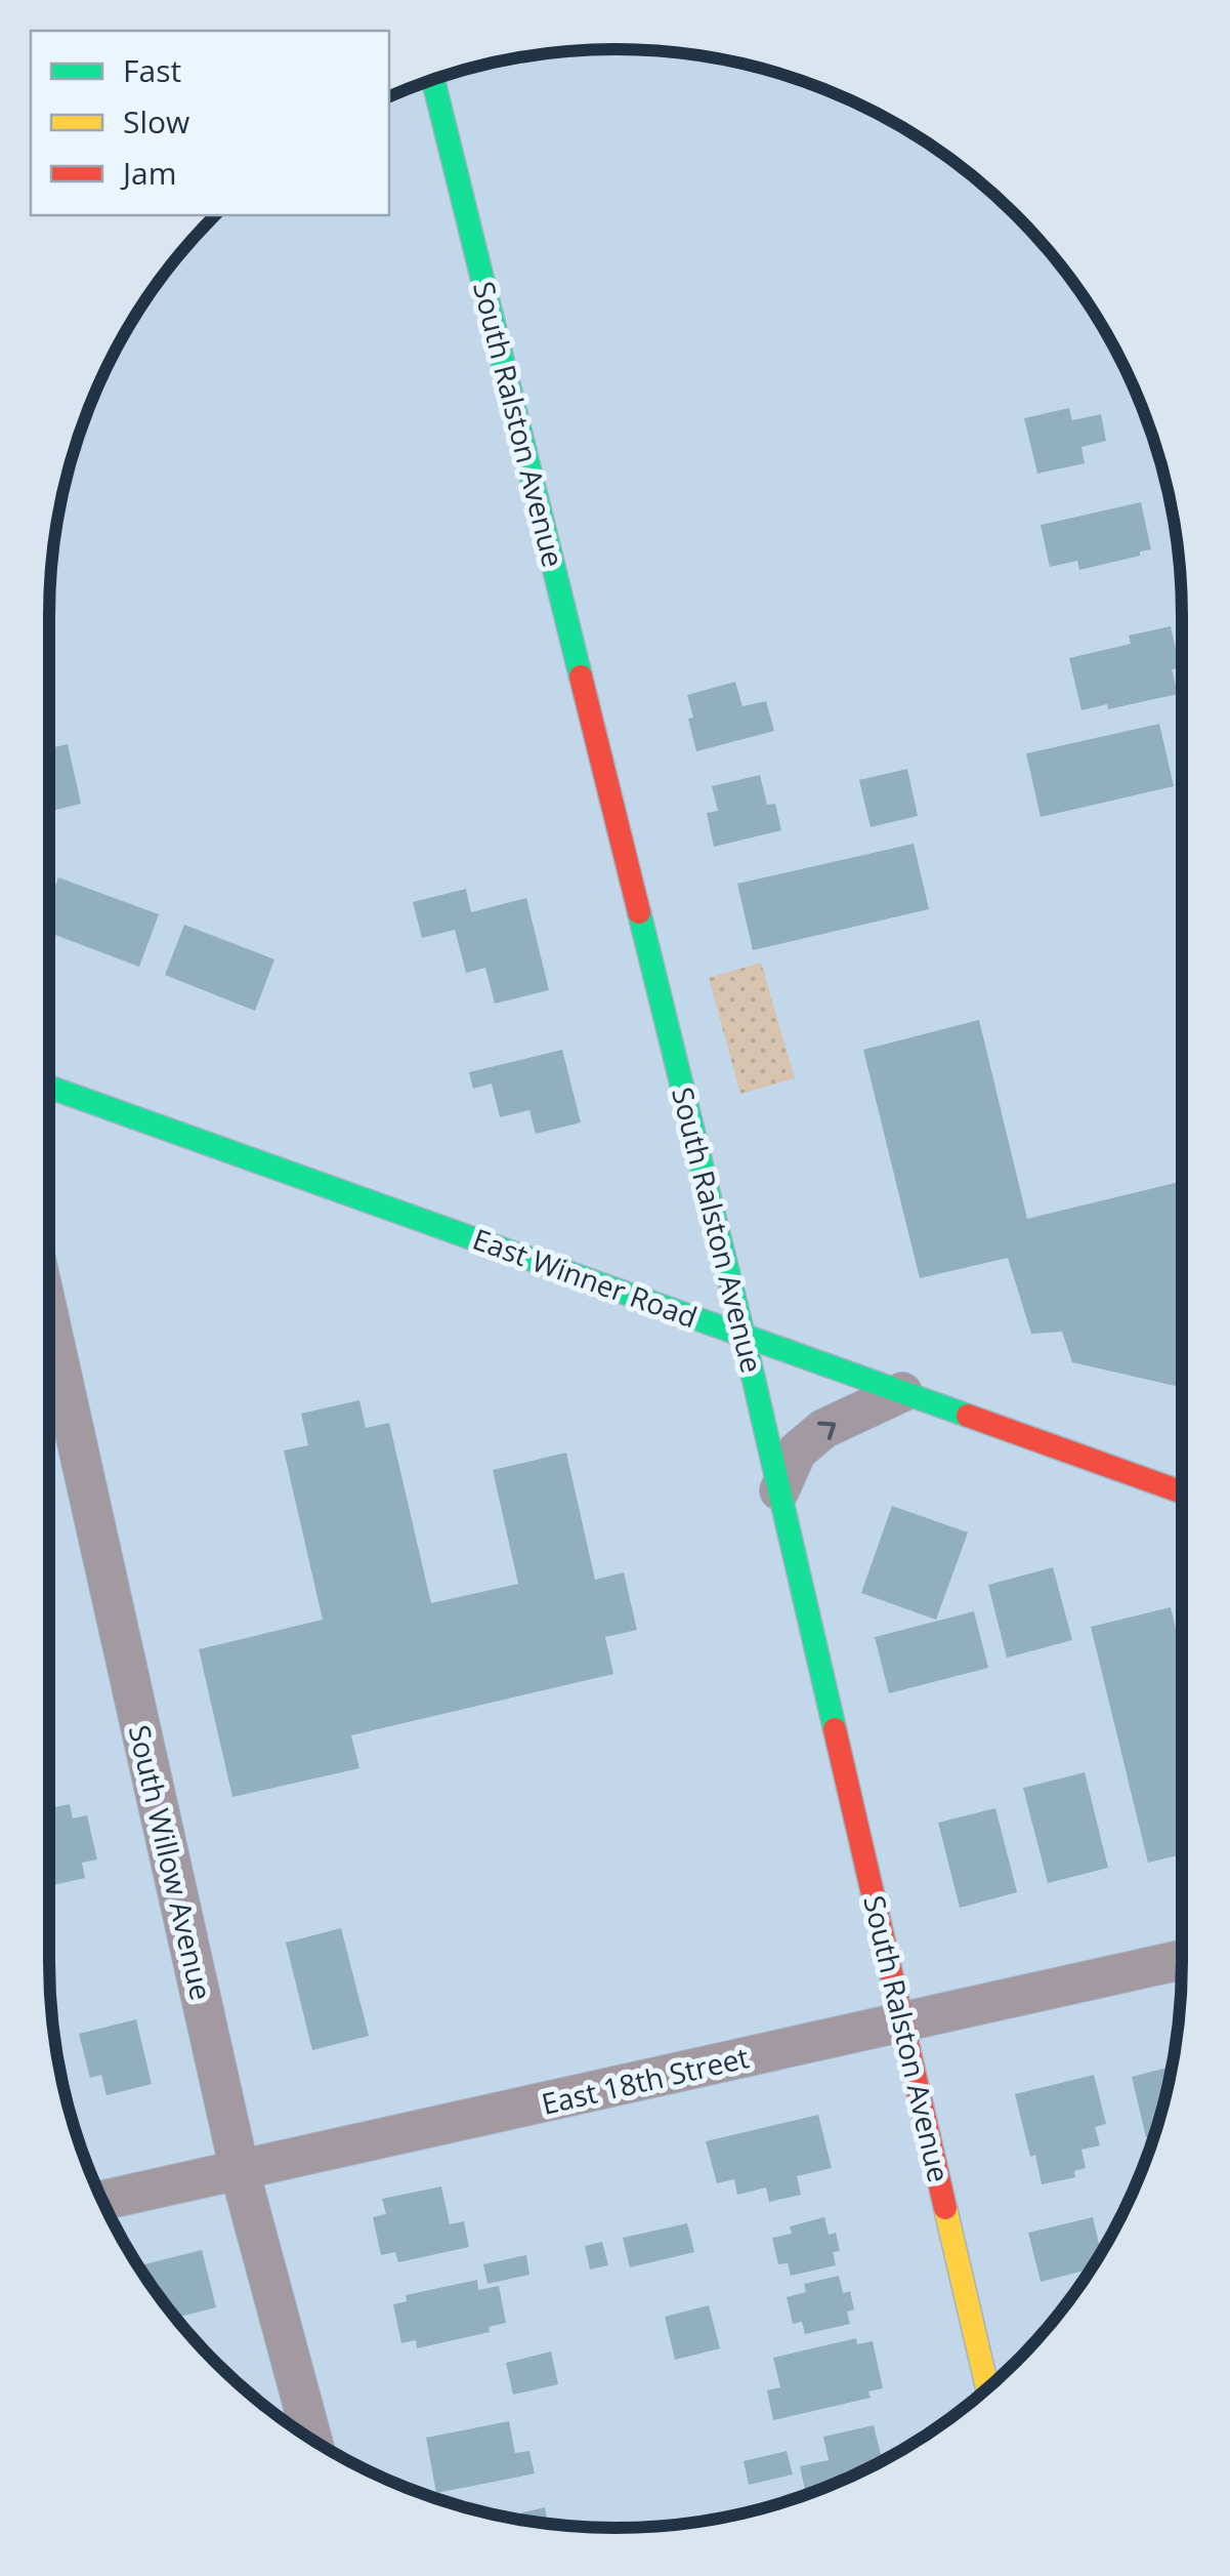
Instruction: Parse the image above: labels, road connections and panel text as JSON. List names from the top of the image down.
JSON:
{
  "streets": {
    "street": [
      "South Ralston Avenue",
      "East Winner Road",
      "South Willow Avenue",
      "East 18th Street"
    ]
  },
  "crossings": [
    ["South Ralston Avenue", "East Winner Road"],
    ["South Ralston Avenue", "East 18th Street"],
    ["South Willow Avenue", "East 18th Street"]
  ],
  "legend": ["Fast", "Slow", "Jam"]
}
